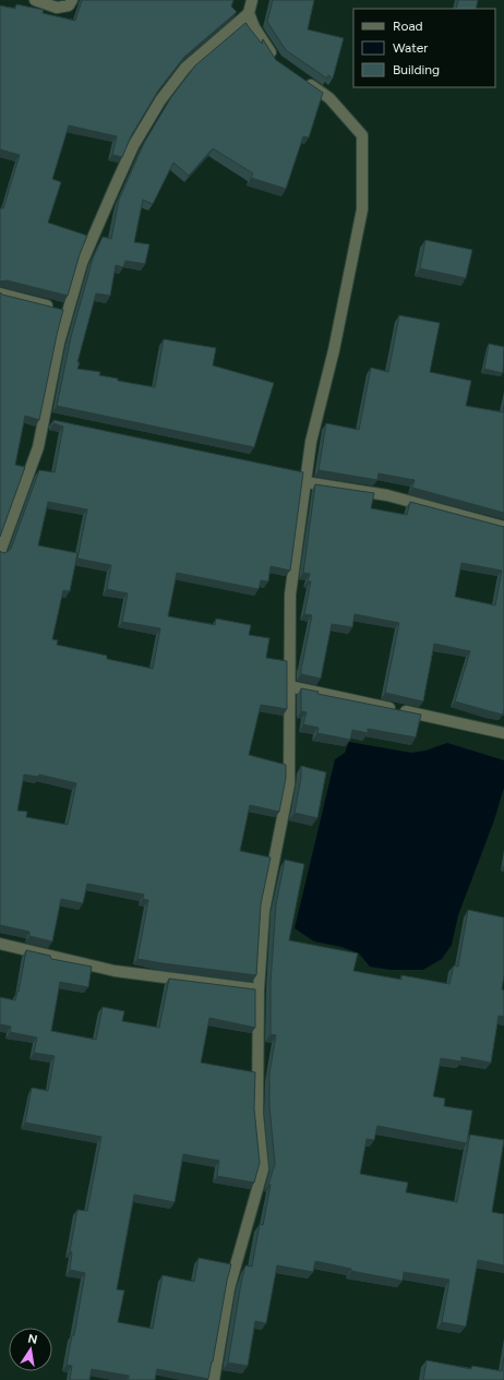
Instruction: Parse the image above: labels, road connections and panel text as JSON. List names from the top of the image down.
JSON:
{
  "legend": ["Road", "Water", "Building"],
  "north": "top"
}
